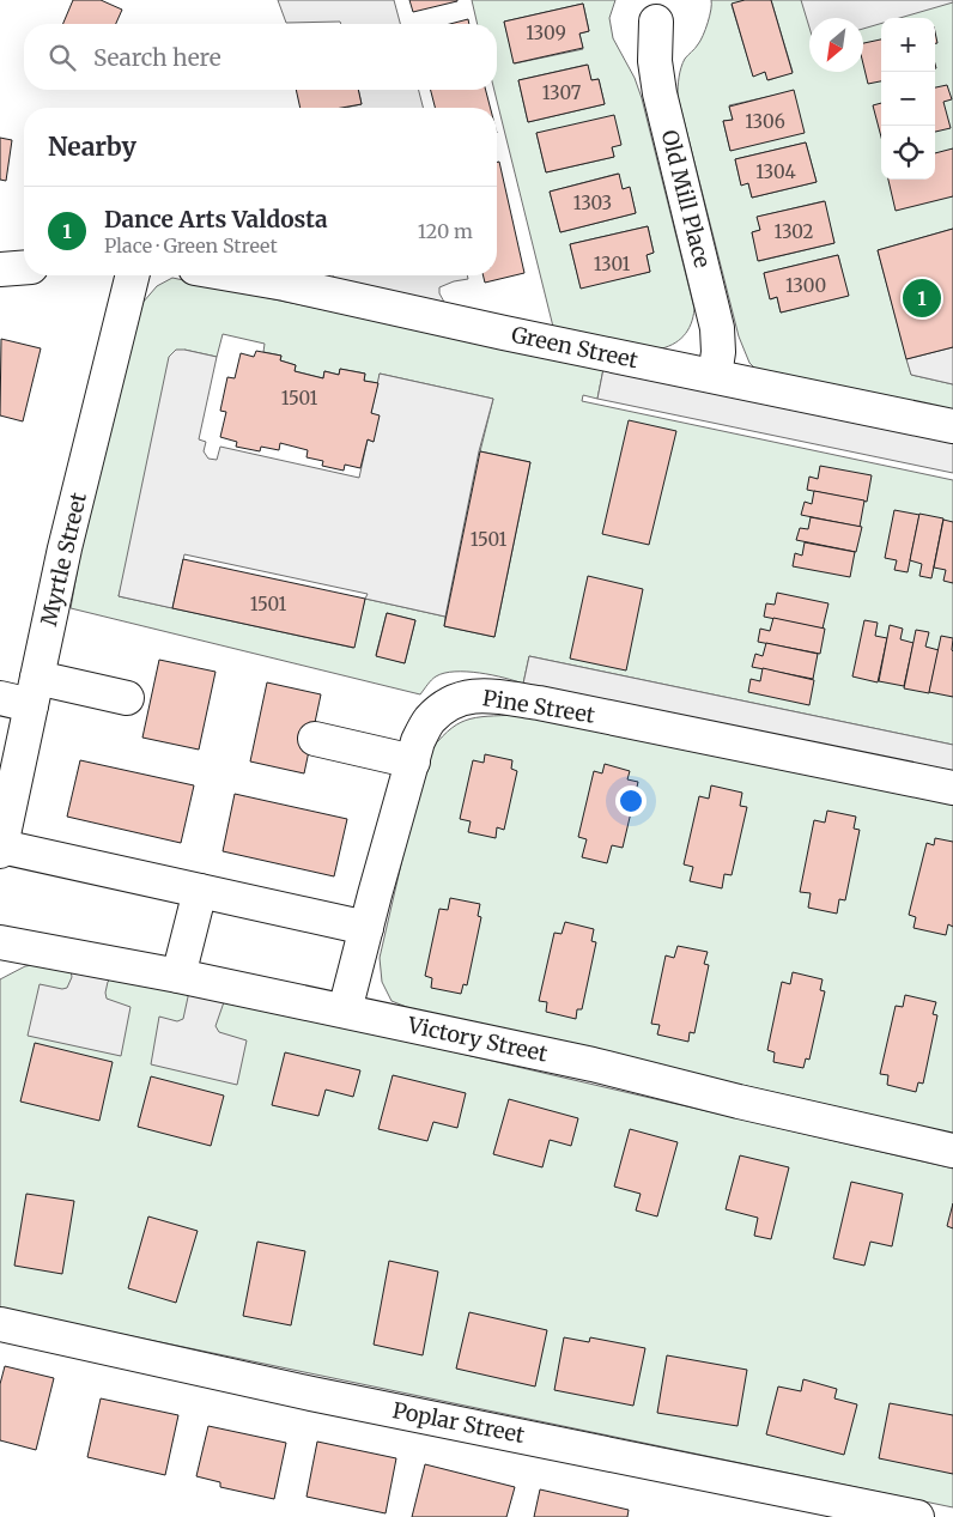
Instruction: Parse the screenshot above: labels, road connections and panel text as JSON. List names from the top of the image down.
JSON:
{
  "streets": {
    "street": [
      "Old Mill Place",
      "Green Street",
      "Myrtle Street",
      "Pine Street",
      "Victory Street",
      "Poplar Street"
    ]
  },
  "crossings": [
    ["Old Mill Place", "Green Street"],
    ["Pine Street", "Victory Street"]
  ],
  "house_numbers": [
    "1309",
    "1307",
    "1306",
    "1304",
    "1303",
    "1302",
    "1301",
    "1300",
    "1501",
    "1501",
    "1501"
  ],
  "north": "bottom left",
  "page": {
    "map_buttons": ["+", "−"],
    "search": "Search here",
    "heading": "Nearby",
    "list": [
      {
        "mark": "1",
        "name": "Dance Arts Valdosta",
        "note": "Place · Green Street",
        "value": "120 m"
      }
    ],
    "pins": "1"
  }
}
